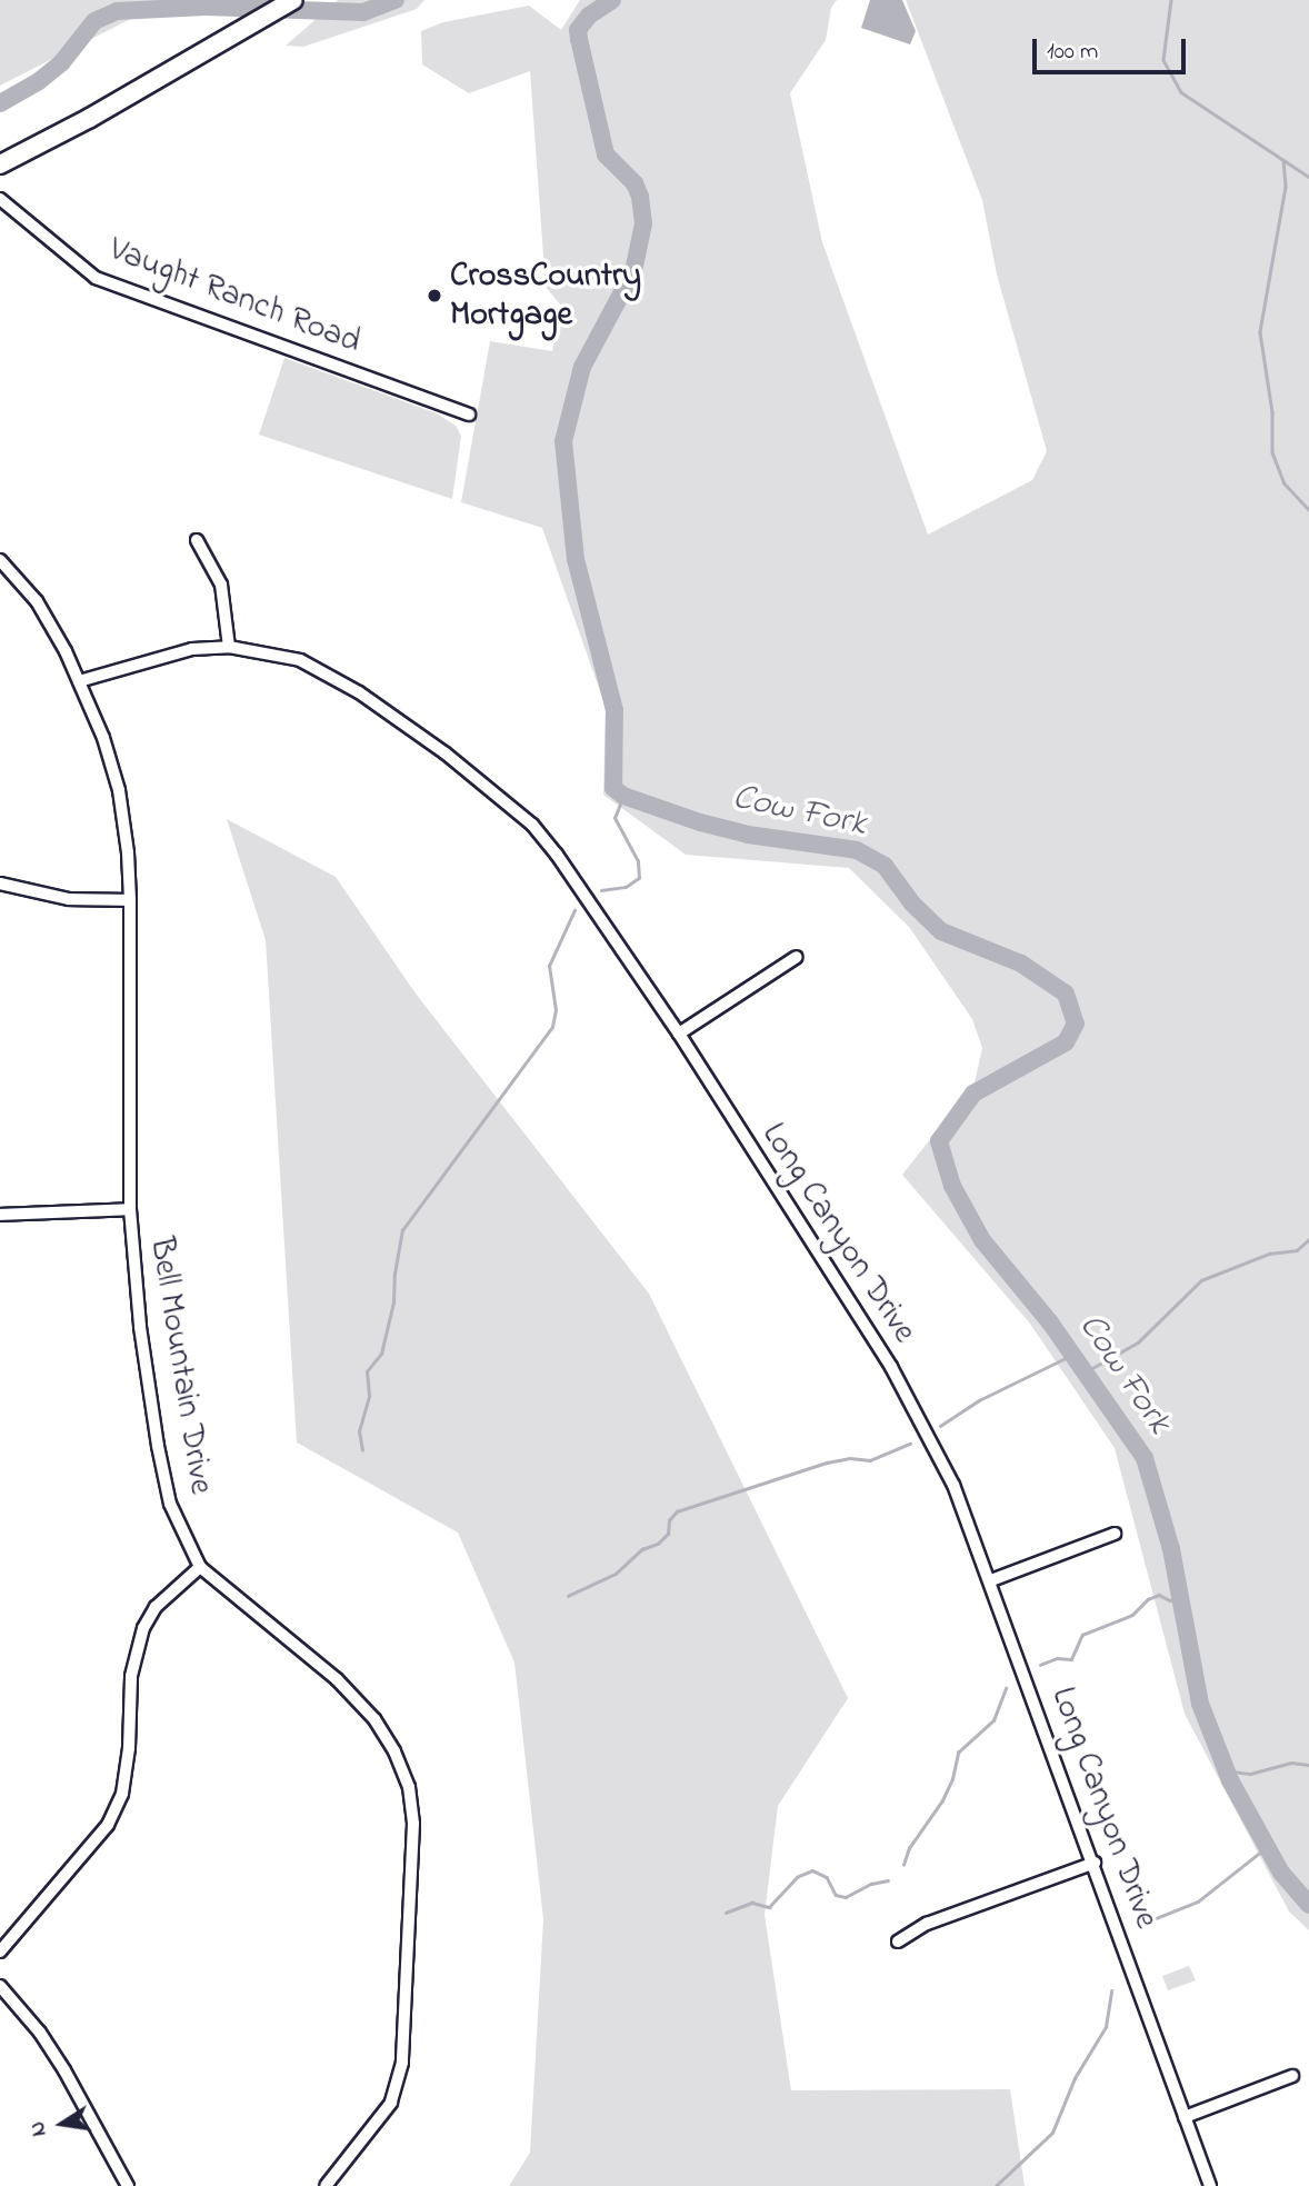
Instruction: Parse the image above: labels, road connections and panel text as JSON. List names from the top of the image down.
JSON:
{
  "streets": {
    "street": ["Vaught Ranch Road", "Long Canyon Drive", "Bell Mountain Drive"]
  },
  "crossings": [
    ["Long Canyon Drive", "Bell Mountain Drive"]
  ],
  "water": ["Cow Fork"],
  "places": ["CrossCountry Mortgage"],
  "scale_bar": "100 m",
  "north": "left"
}
